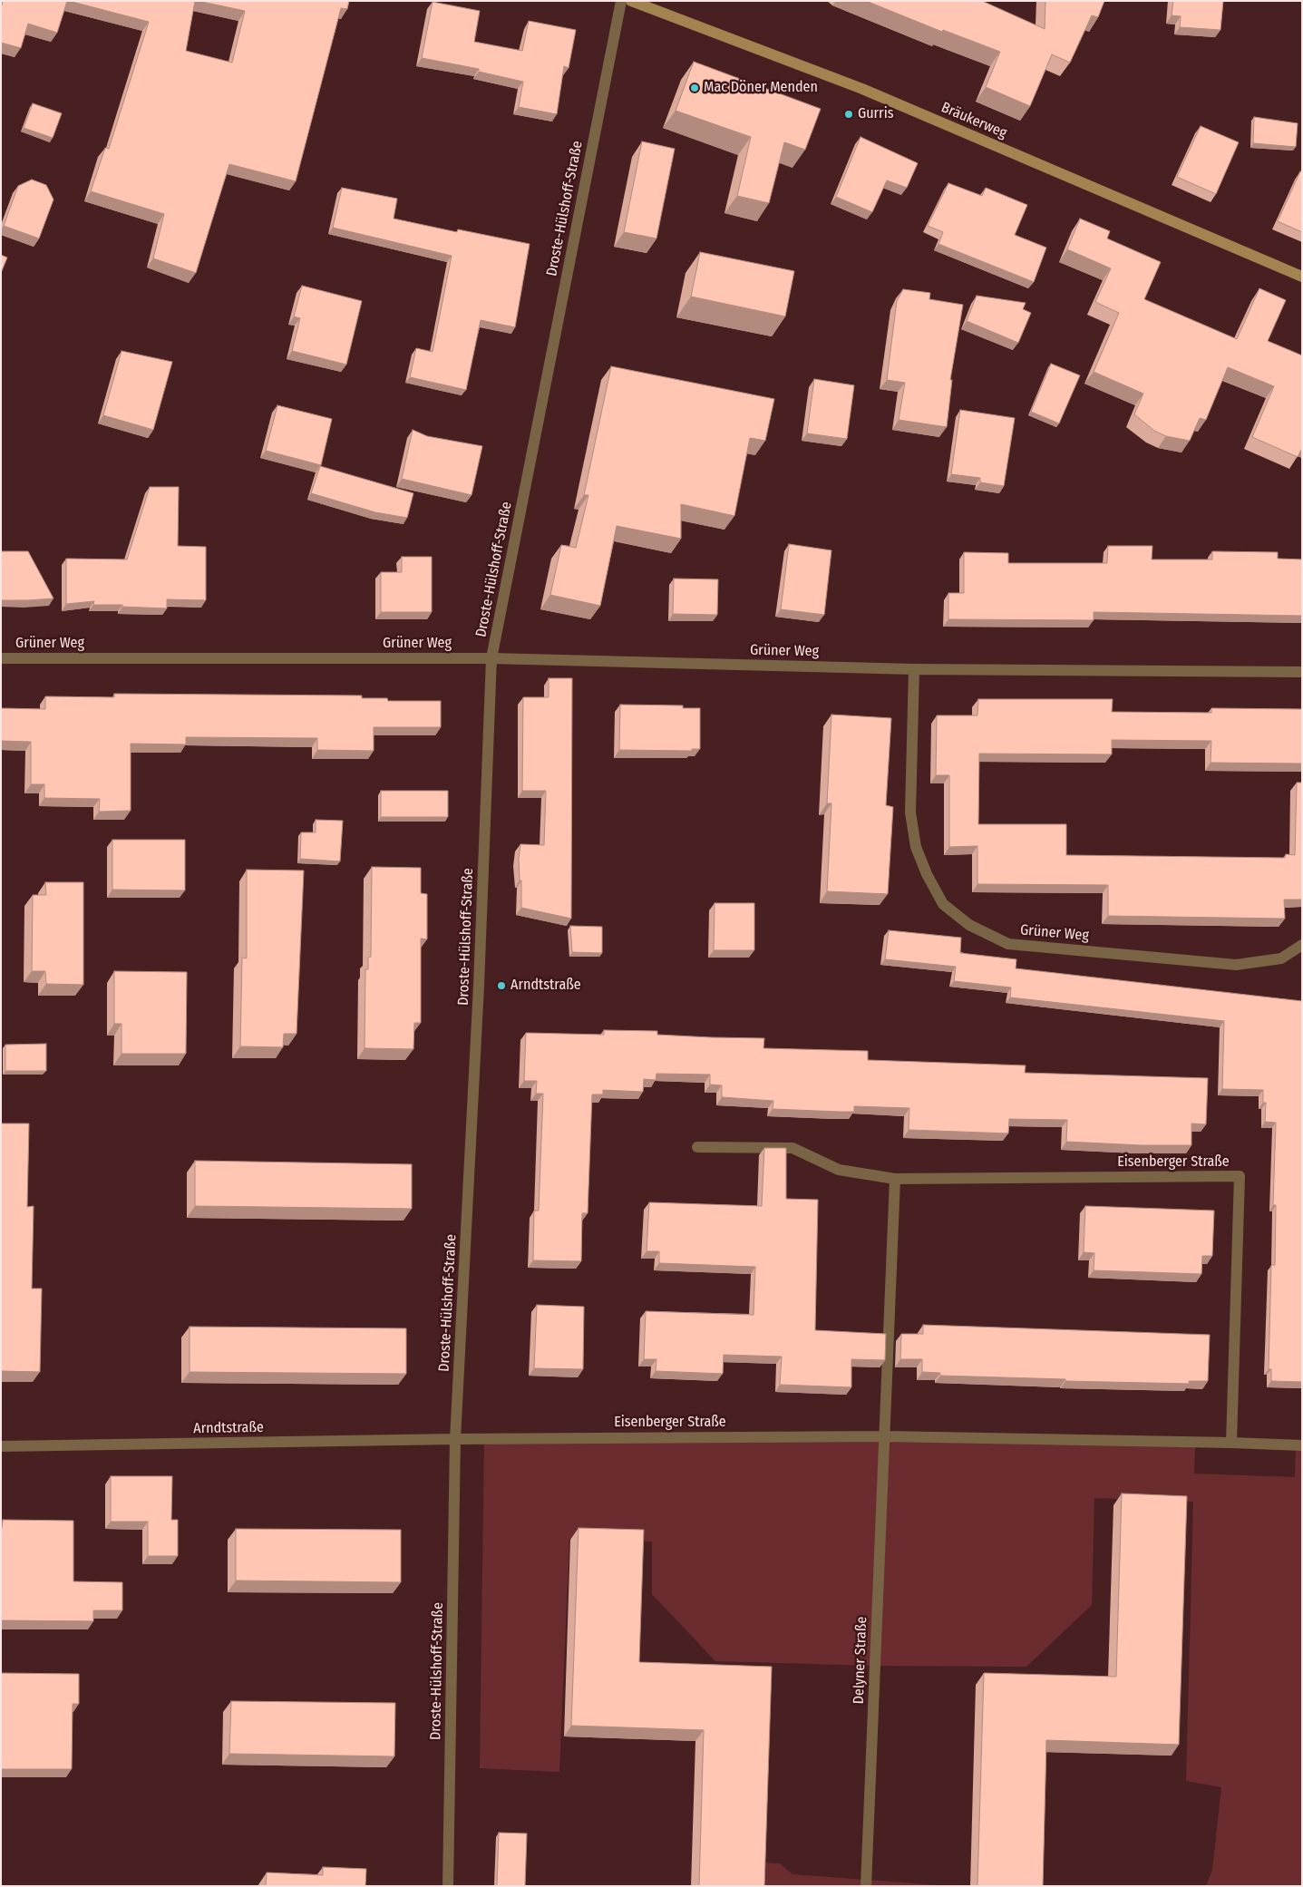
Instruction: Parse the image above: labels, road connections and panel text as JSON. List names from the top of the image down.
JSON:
{
  "streets": {
    "main road": ["Bräukerweg"],
    "street": [
      "Droste-Hülshoff-Straße",
      "Grüner Weg",
      "Eisenberger Straße",
      "Arndtstraße",
      "Delyner Straße"
    ]
  },
  "crossings": [
    ["Droste-Hülshoff-Straße", "Grüner Weg"],
    ["Droste-Hülshoff-Straße", "Eisenberger Straße"],
    ["Droste-Hülshoff-Straße", "Arndtstraße"],
    ["Eisenberger Straße", "Arndtstraße"],
    ["Eisenberger Straße", "Delyner Straße"]
  ],
  "places": ["Mac Döner Menden", "Gurris", "Arndtstraße"]
}
